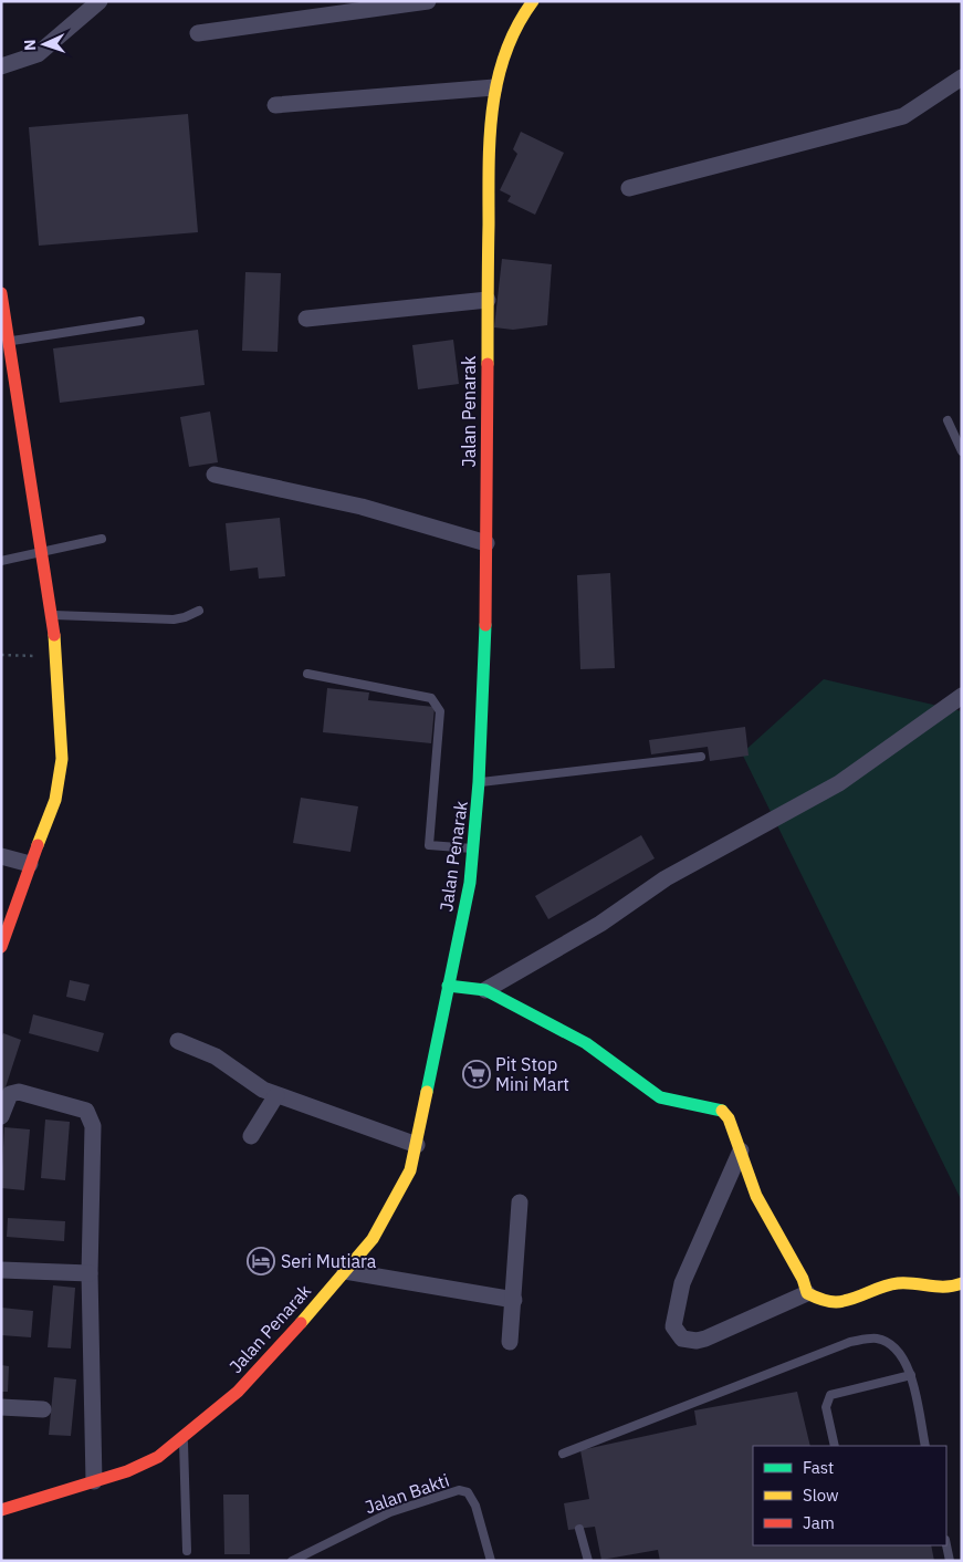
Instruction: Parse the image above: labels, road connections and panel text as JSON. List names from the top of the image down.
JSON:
{
  "streets": {
    "street": ["Jalan Penarak"],
    "lane": ["Jalan Bakti"]
  },
  "places": {
    "supermarket": ["Pit Stop Mini Mart"],
    "hotel": ["Seri Mutiara"]
  },
  "legend": ["Fast", "Slow", "Jam"],
  "north": "left"
}
